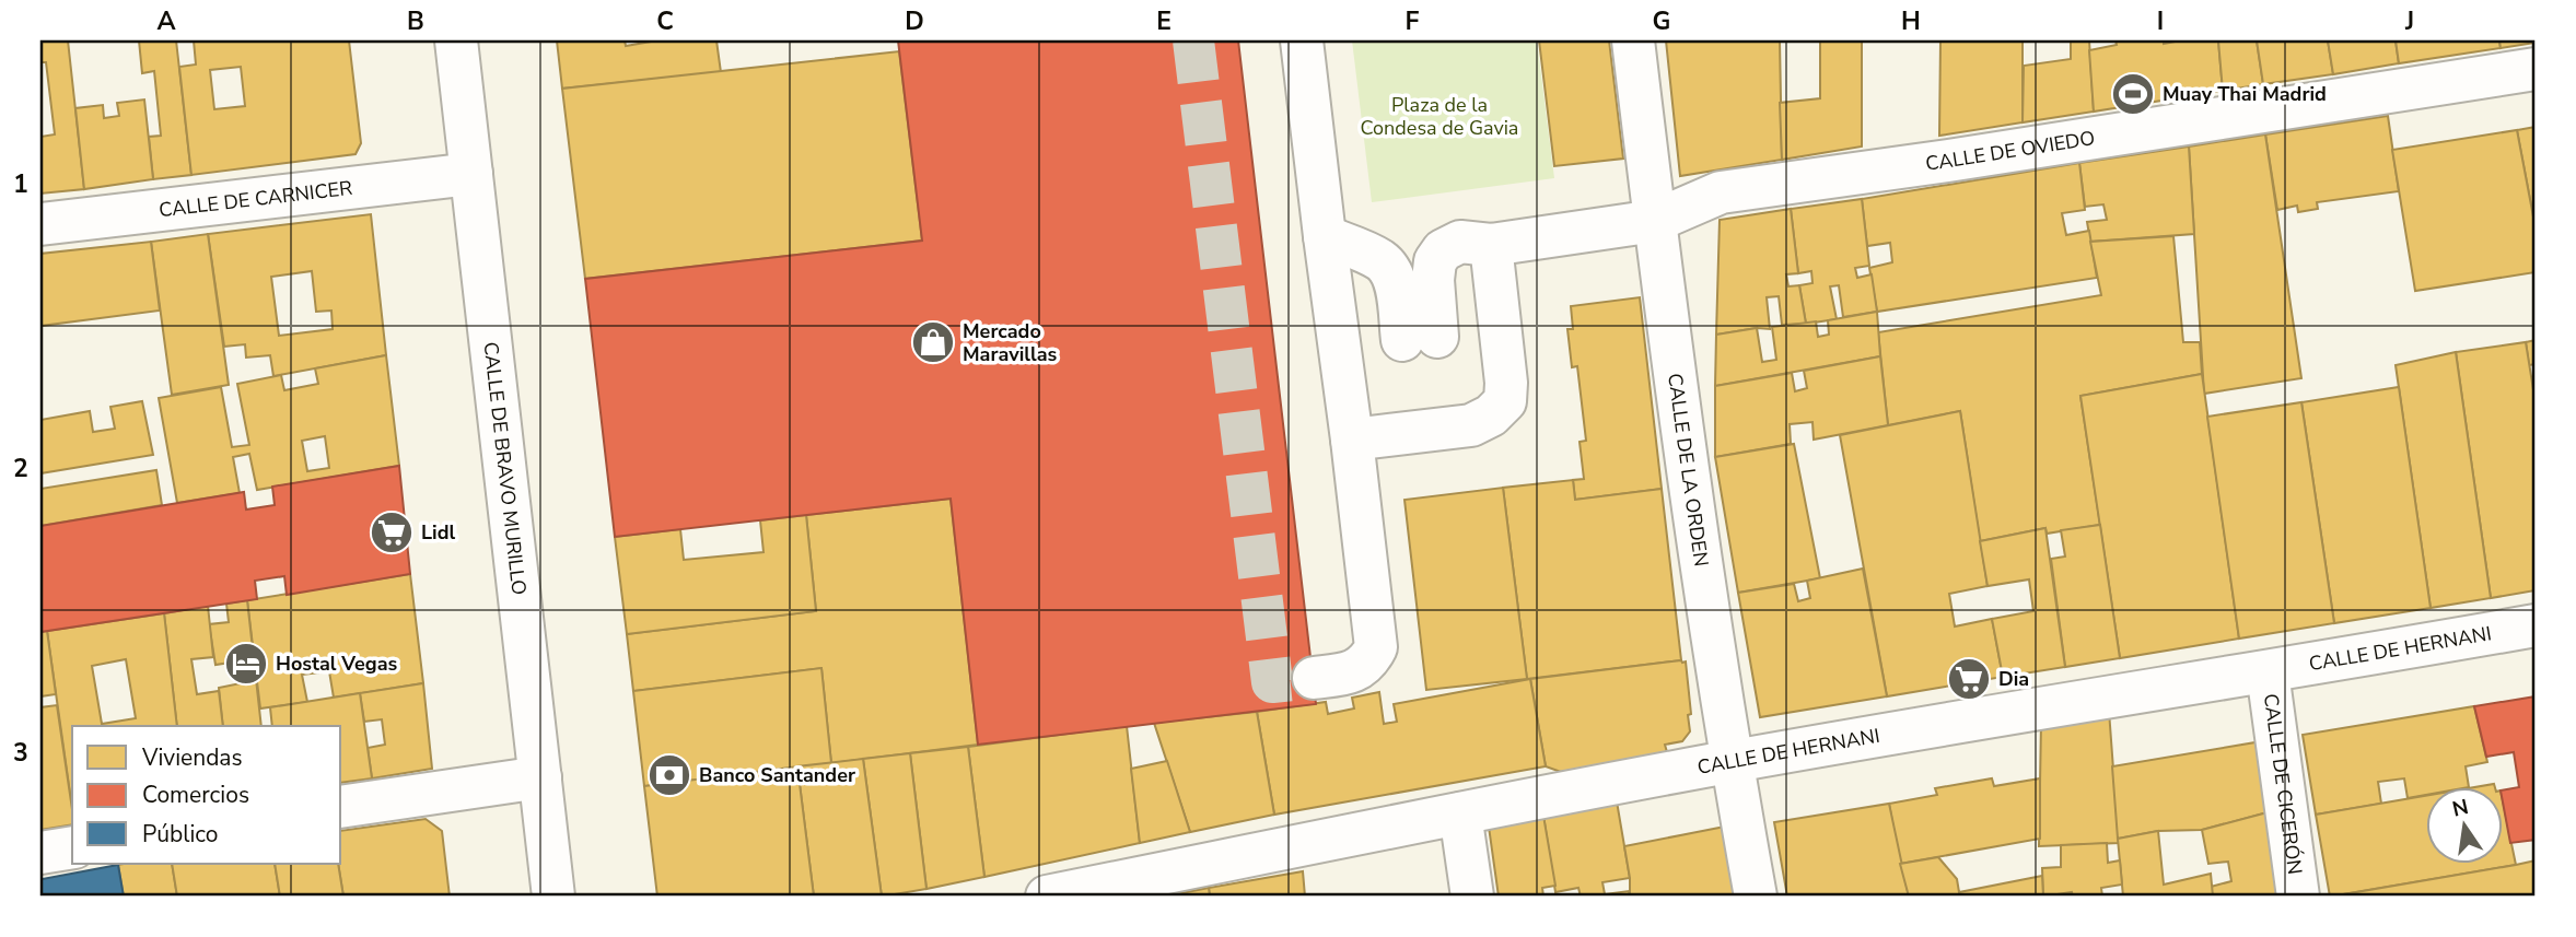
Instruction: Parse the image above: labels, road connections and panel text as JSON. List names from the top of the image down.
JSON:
{
  "streets": {
    "street": [
      "CALLE DE OVIEDO",
      "CALLE DE CARNICER",
      "CALLE DE BRAVO MURILLO",
      "CALLE DE LA ORDEN",
      "CALLE DE HERNANI",
      "CALLE DE CICERÓN"
    ]
  },
  "crossings": [
    ["CALLE DE OVIEDO", "CALLE DE LA ORDEN"],
    ["CALLE DE CARNICER", "CALLE DE BRAVO MURILLO"],
    ["CALLE DE LA ORDEN", "CALLE DE HERNANI"],
    ["CALLE DE HERNANI", "CALLE DE CICERÓN"]
  ],
  "parks": ["Plaza de la Condesa de Gavia"],
  "places": {
    "sports": ["Muay Thai Madrid"],
    "shop": ["Mercado Maravillas"],
    "supermarket": ["Lidl", "Dia"],
    "hotel": ["Hostal Vegas"],
    "bank": ["Banco Santander"]
  },
  "legend": ["Viviendas", "Comercios", "Público"],
  "north": "top",
  "grid": {
    "columns": [
      "A",
      "B",
      "C",
      "D",
      "E",
      "F",
      "G",
      "H",
      "I",
      "J"
    ],
    "rows": ["1", "2", "3"]
  }
}
